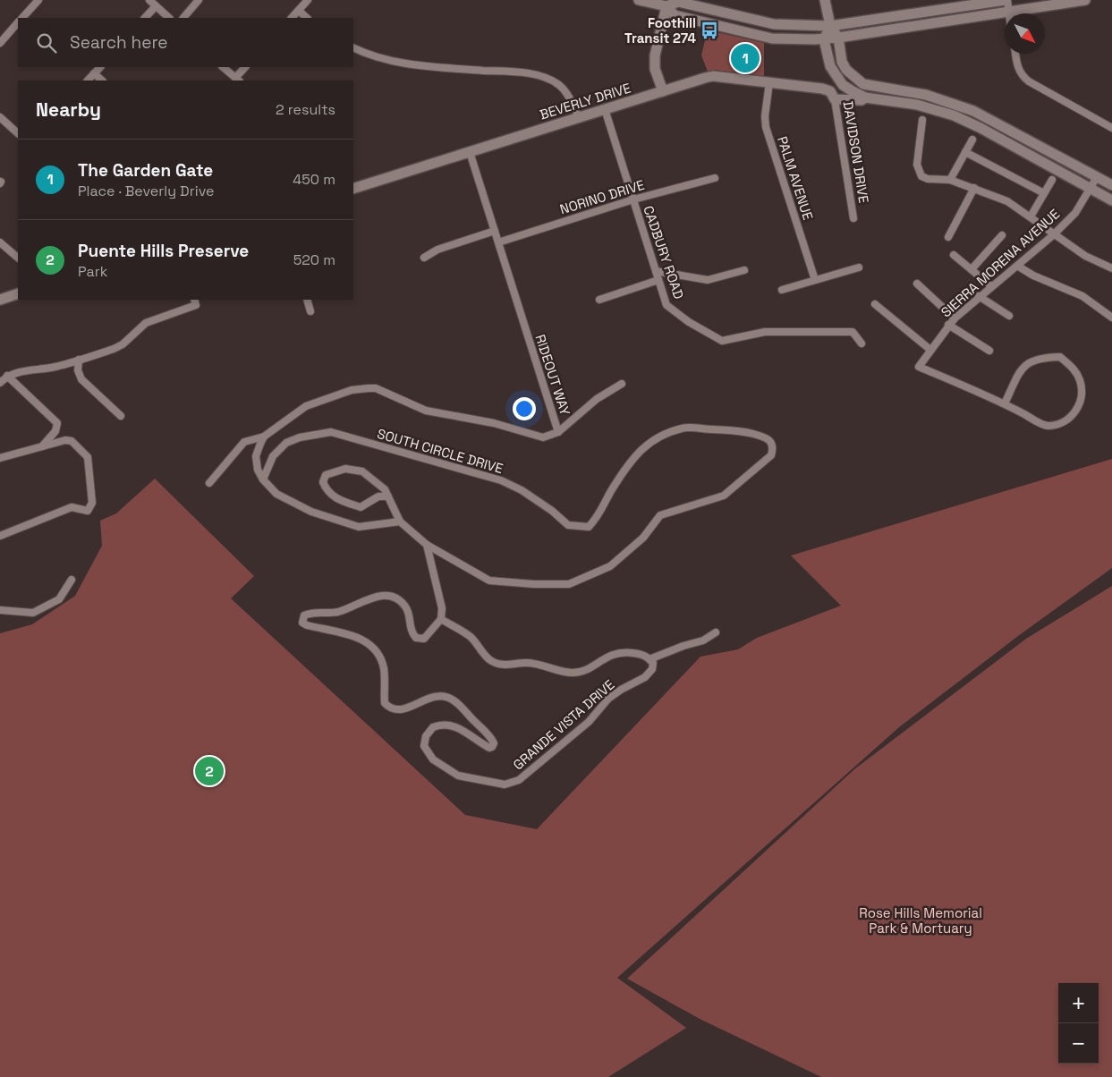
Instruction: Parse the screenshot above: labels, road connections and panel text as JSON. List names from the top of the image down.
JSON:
{
  "streets": {
    "main road": ["BEVERLY DRIVE"],
    "street": [
      "DAVIDSON DRIVE",
      "PALM AVENUE",
      "NORINO DRIVE",
      "CADBURY ROAD",
      "SIERRA MORENA AVENUE",
      "RIDEOUT WAY",
      "SOUTH CIRCLE DRIVE",
      "GRANDE VISTA DRIVE"
    ]
  },
  "crossings": [
    ["BEVERLY DRIVE", "DAVIDSON DRIVE"],
    ["BEVERLY DRIVE", "PALM AVENUE"],
    ["BEVERLY DRIVE", "CADBURY ROAD"],
    ["BEVERLY DRIVE", "RIDEOUT WAY"],
    ["NORINO DRIVE", "CADBURY ROAD"],
    ["NORINO DRIVE", "RIDEOUT WAY"]
  ],
  "parks": ["Rose Hills Memorial Park & Mortuary"],
  "places": {
    "bus stop": ["Foothill Transit 274"]
  },
  "north": "bottom right",
  "page": {
    "search": "Search here",
    "pins": ["1", "2"],
    "heading": ["Nearby", "2 results"],
    "list": [
      {
        "mark": "1",
        "name": "The Garden Gate",
        "note": "Place · Beverly Drive",
        "value": "450 m"
      },
      {
        "mark": "2",
        "name": "Puente Hills Preserve",
        "note": "Park",
        "value": "520 m"
      }
    ],
    "map_buttons": ["+", "−"]
  }
}
